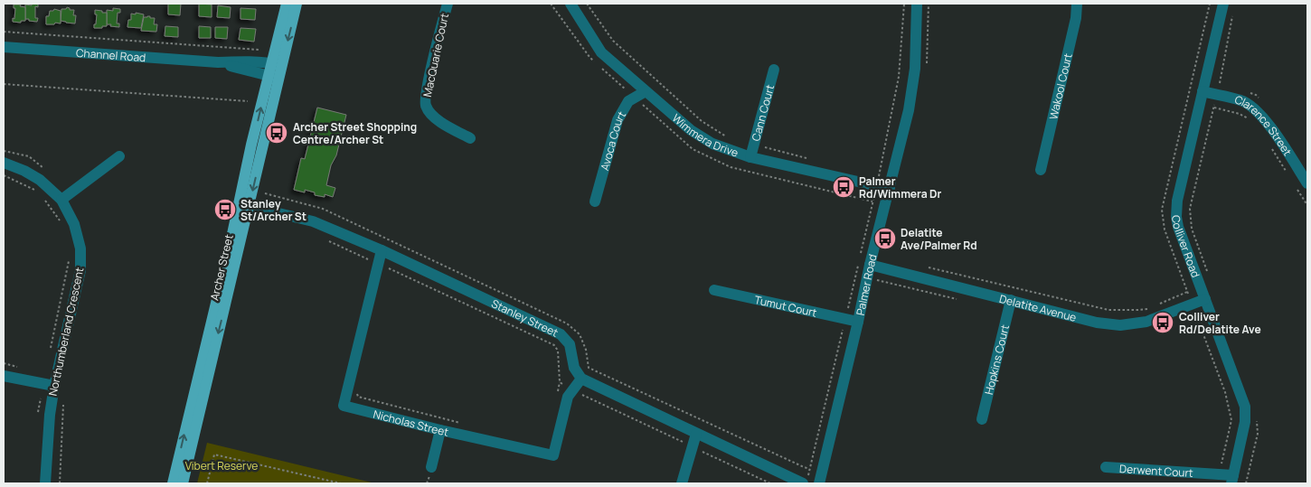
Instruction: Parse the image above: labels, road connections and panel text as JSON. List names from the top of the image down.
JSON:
{
  "streets": {
    "main road": ["Archer Street"],
    "street": [
      "Channel Road",
      "MacQuarie Court",
      "Wakool Court",
      "Cann Court",
      "Clarence Street",
      "Wimmera Drive",
      "Avoca Court",
      "Colliver Road",
      "Palmer Road",
      "Tumut Court",
      "Delatite Avenue",
      "Stanley Street",
      "Northumberland Crescent",
      "Hopkins Court",
      "Nicholas Street",
      "Derwent Court"
    ]
  },
  "crossings": [
    ["Channel Road", "Archer Street"],
    ["Cann Court", "Wimmera Drive"],
    ["Clarence Street", "Colliver Road"],
    ["Wimmera Drive", "Avoca Court"],
    ["Wimmera Drive", "Palmer Road"],
    ["Colliver Road", "Delatite Avenue"],
    ["Colliver Road", "Derwent Court"],
    ["Archer Street", "Stanley Street"],
    ["Palmer Road", "Tumut Court"],
    ["Palmer Road", "Delatite Avenue"],
    ["Delatite Avenue", "Hopkins Court"],
    ["Stanley Street", "Nicholas Street"]
  ],
  "parks": ["Vibert Reserve"],
  "places": {
    "bus stop": [
      "Archer Street Shopping Centre/Archer St",
      "Palmer Rd/Wimmera Dr",
      "Stanley St/Archer St",
      "Delatite Ave/Palmer Rd",
      "Colliver Rd/Delatite Ave"
    ]
  }
}
